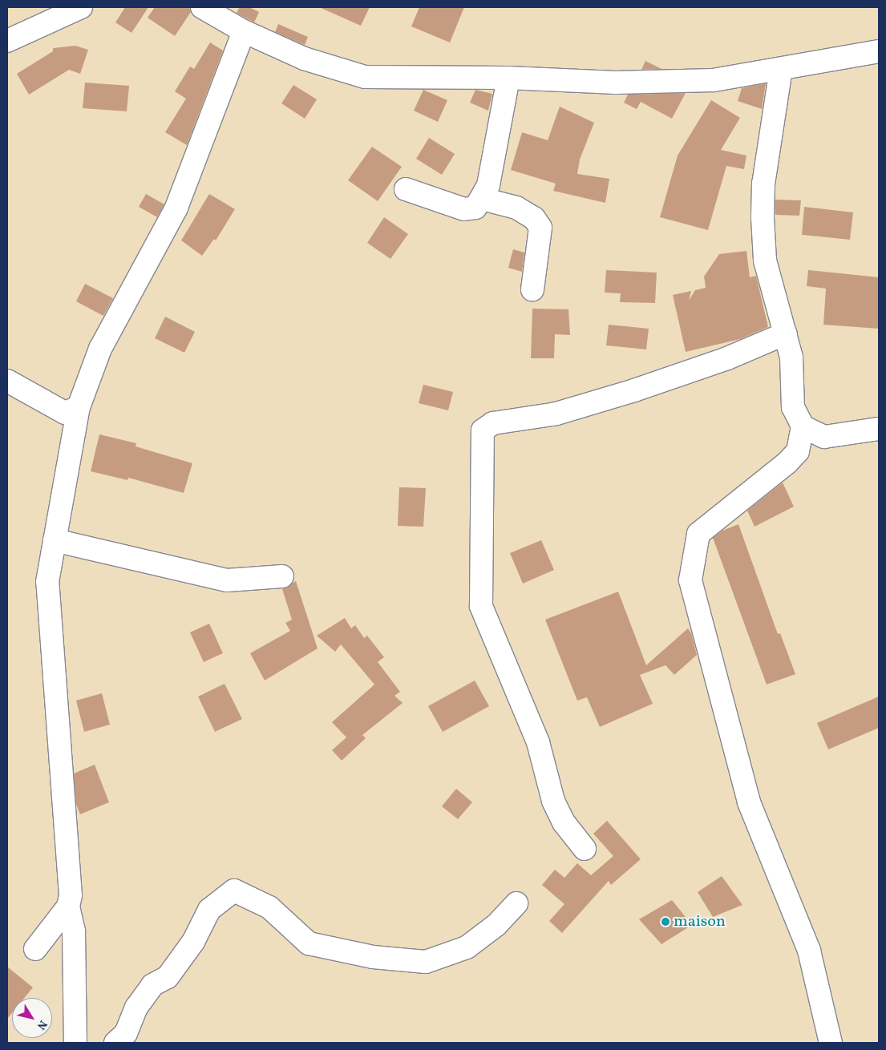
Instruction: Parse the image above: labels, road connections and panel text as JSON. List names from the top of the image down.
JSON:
{
  "places": ["maison"],
  "north": "bottom right"
}
